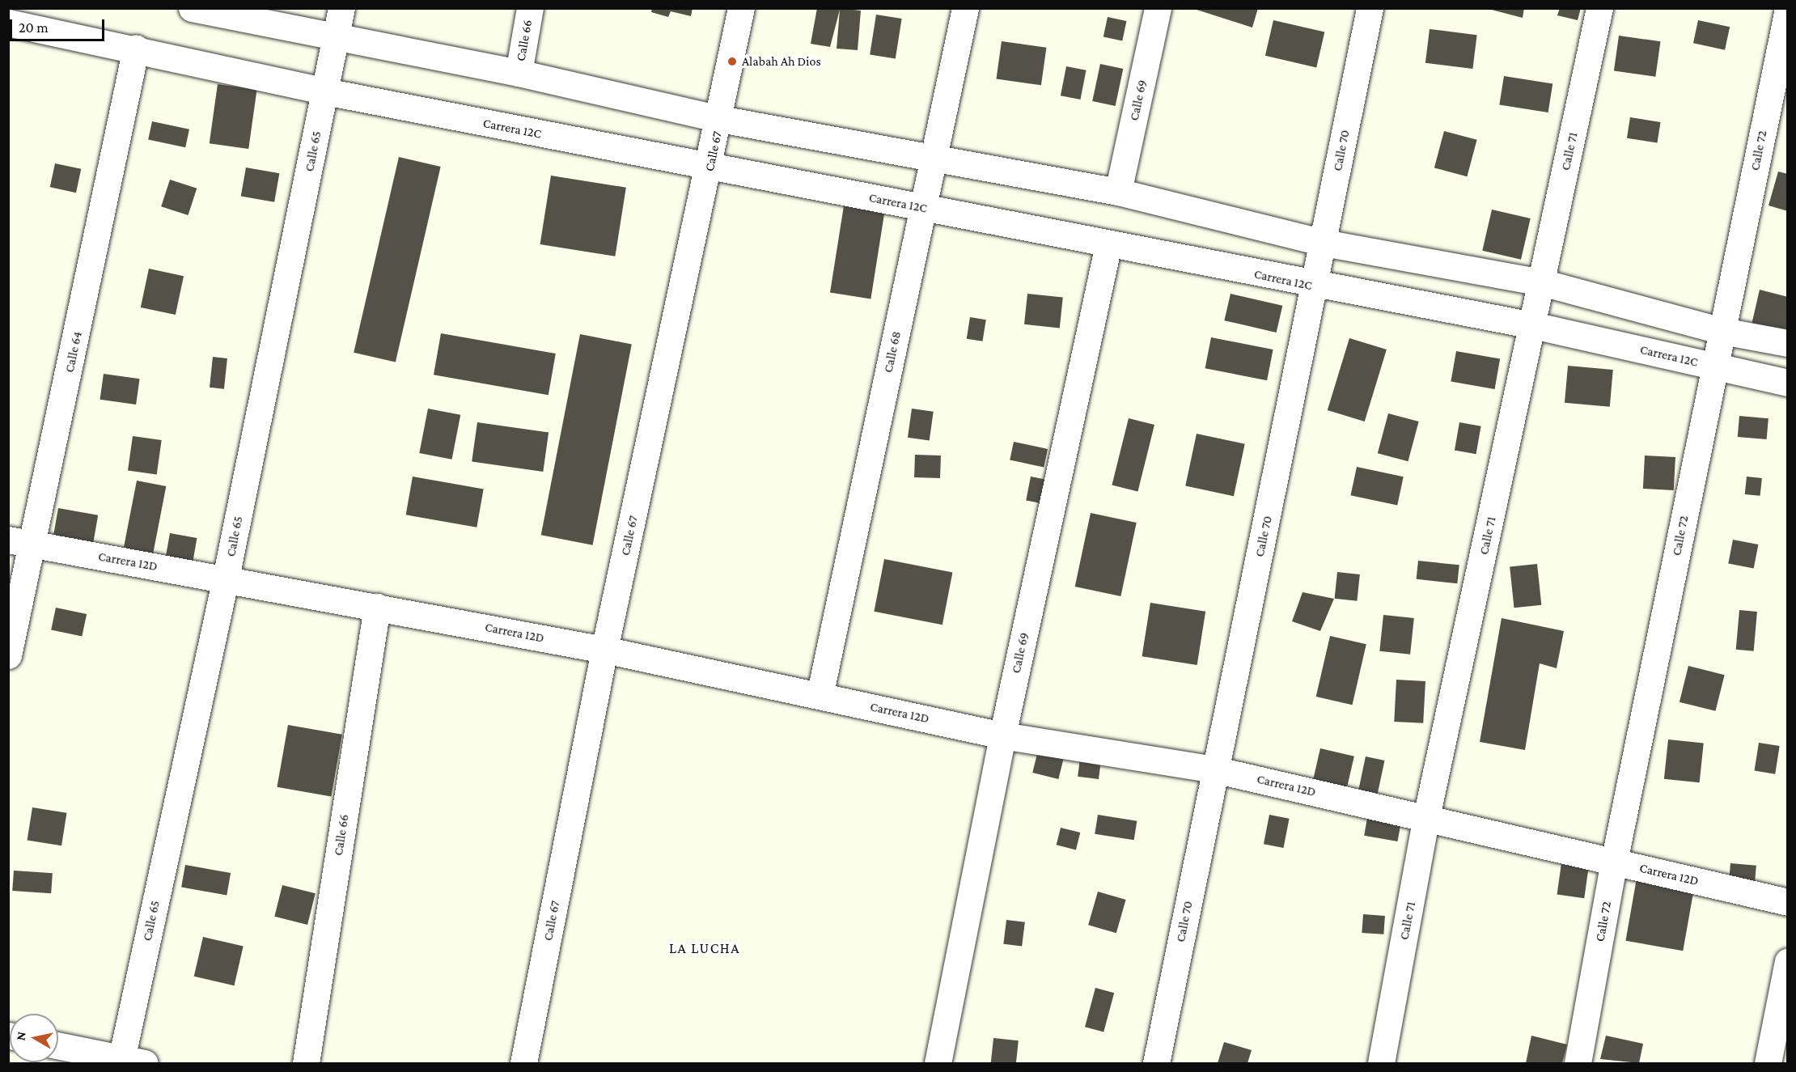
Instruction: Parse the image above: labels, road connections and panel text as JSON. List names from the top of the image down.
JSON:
{
  "streets": {
    "street": [
      "Calle 66",
      "Calle 69",
      "Carrera 12C",
      "Calle 70",
      "Calle 72",
      "Calle 65",
      "Calle 67",
      "Calle 71",
      "Calle 64",
      "Calle 68",
      "Carrera 12D"
    ]
  },
  "crossings": [
    ["Calle 66", "Carrera 12D"],
    ["Calle 69", "Carrera 12C"],
    ["Calle 69", "Carrera 12D"],
    ["Carrera 12C", "Calle 70"],
    ["Carrera 12C", "Calle 72"],
    ["Carrera 12C", "Calle 65"],
    ["Carrera 12C", "Calle 67"],
    ["Carrera 12C", "Calle 71"],
    ["Carrera 12C", "Calle 64"],
    ["Carrera 12C", "Calle 68"],
    ["Calle 70", "Carrera 12D"],
    ["Calle 72", "Carrera 12D"],
    ["Calle 65", "Carrera 12D"],
    ["Calle 67", "Carrera 12D"],
    ["Calle 71", "Carrera 12D"],
    ["Calle 64", "Carrera 12D"],
    ["Calle 68", "Carrera 12D"]
  ],
  "districts": ["LA LUCHA"],
  "places": ["Alabah Ah Dios"],
  "scale_bar": "20 m",
  "north": "left"
}
